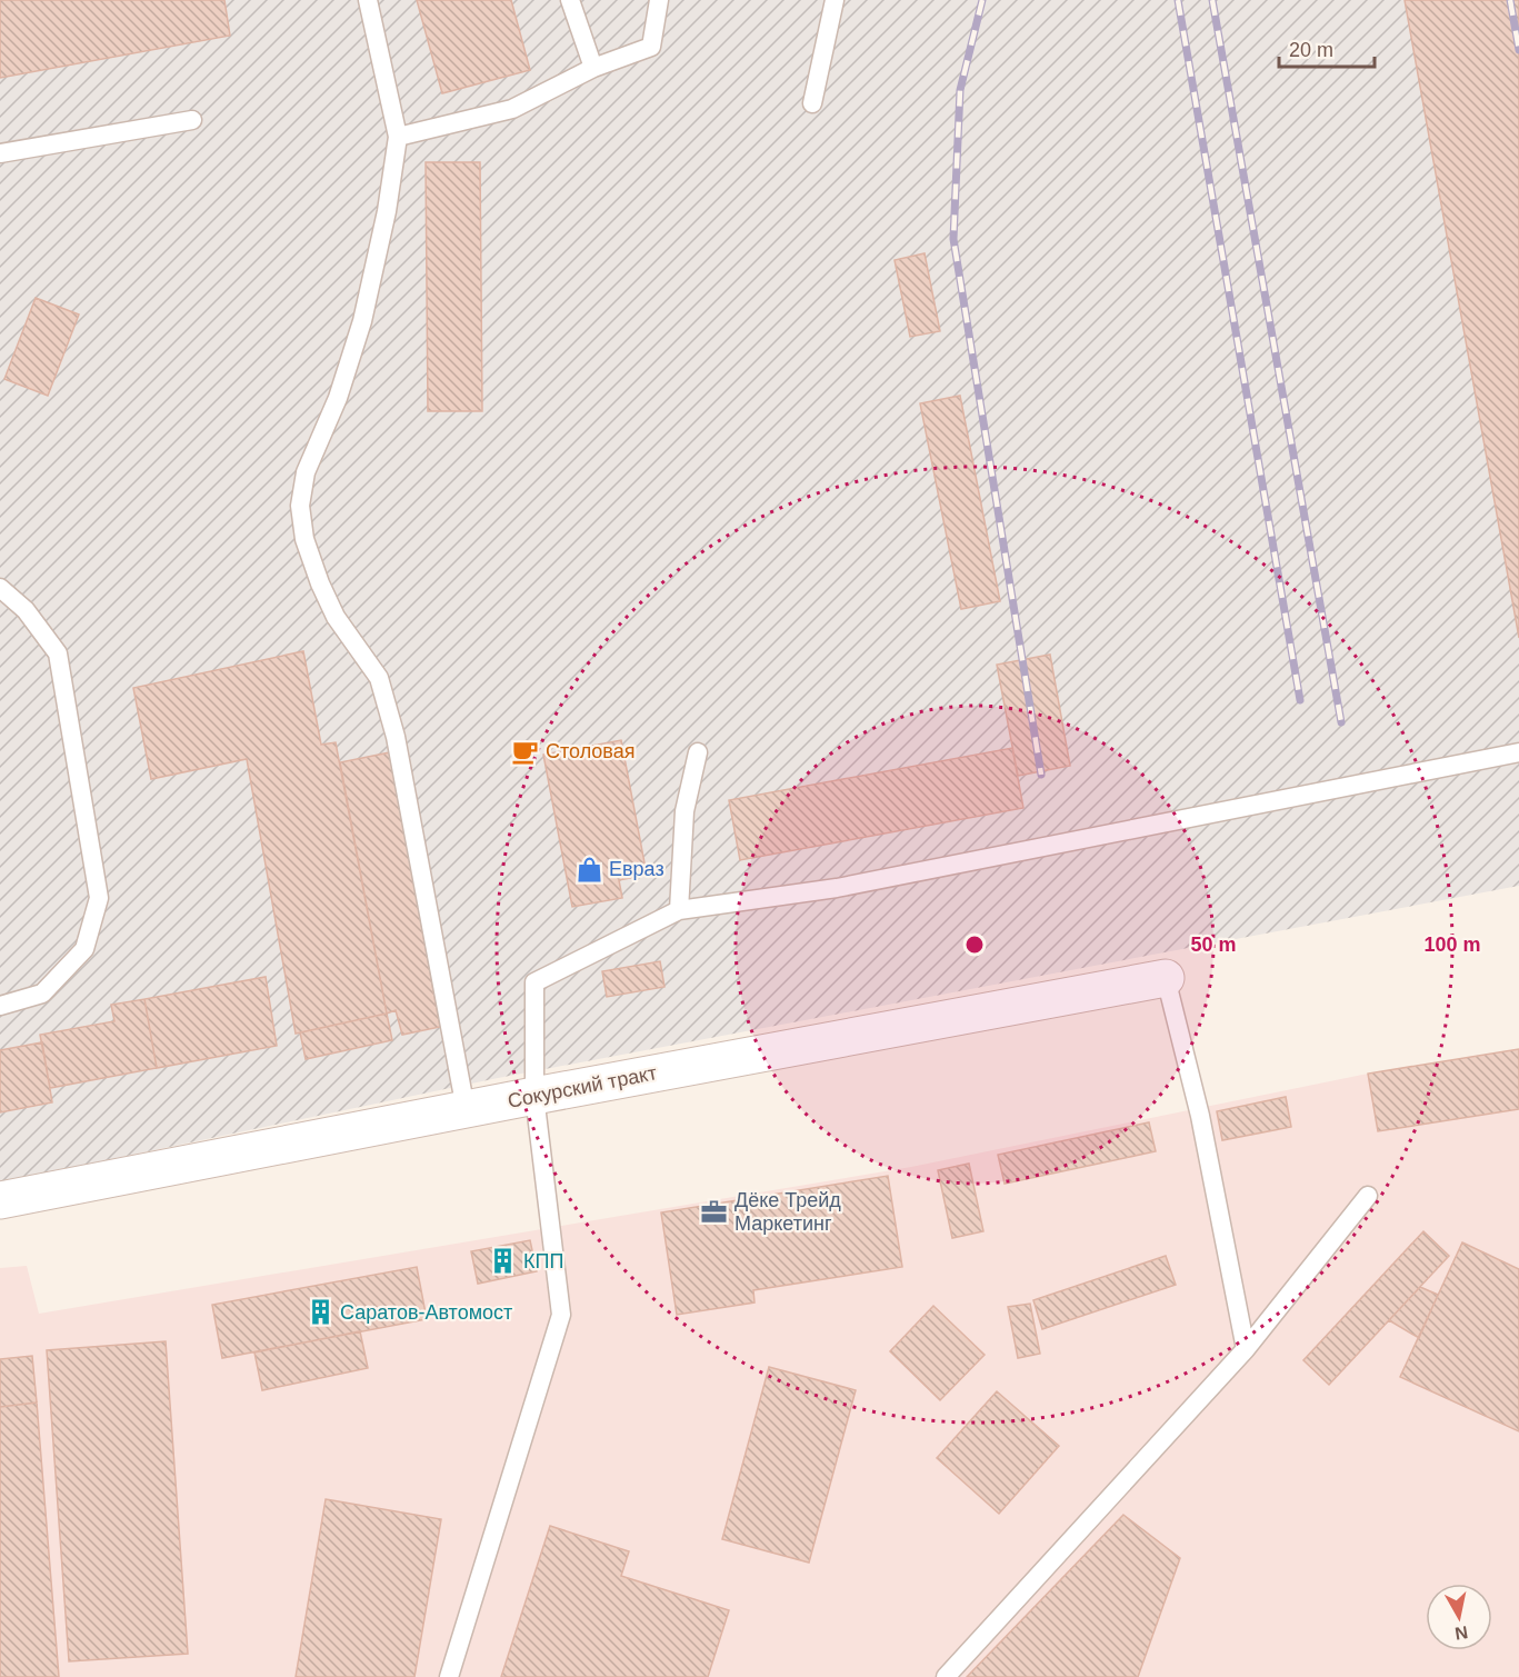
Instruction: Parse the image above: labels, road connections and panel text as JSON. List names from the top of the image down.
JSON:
{
  "streets": {
    "street": ["Сокурский тракт"]
  },
  "places": {
    "cafe": ["Cтоловая"],
    "shop": ["Евраз"],
    "office": ["Дёке Трейд Маркетинг"],
    "building": ["КПП", "Саратов-Автомост"]
  },
  "scale_bar": "20 m",
  "north": "bottom",
  "rings": ["50 m", "100 m"]
}
